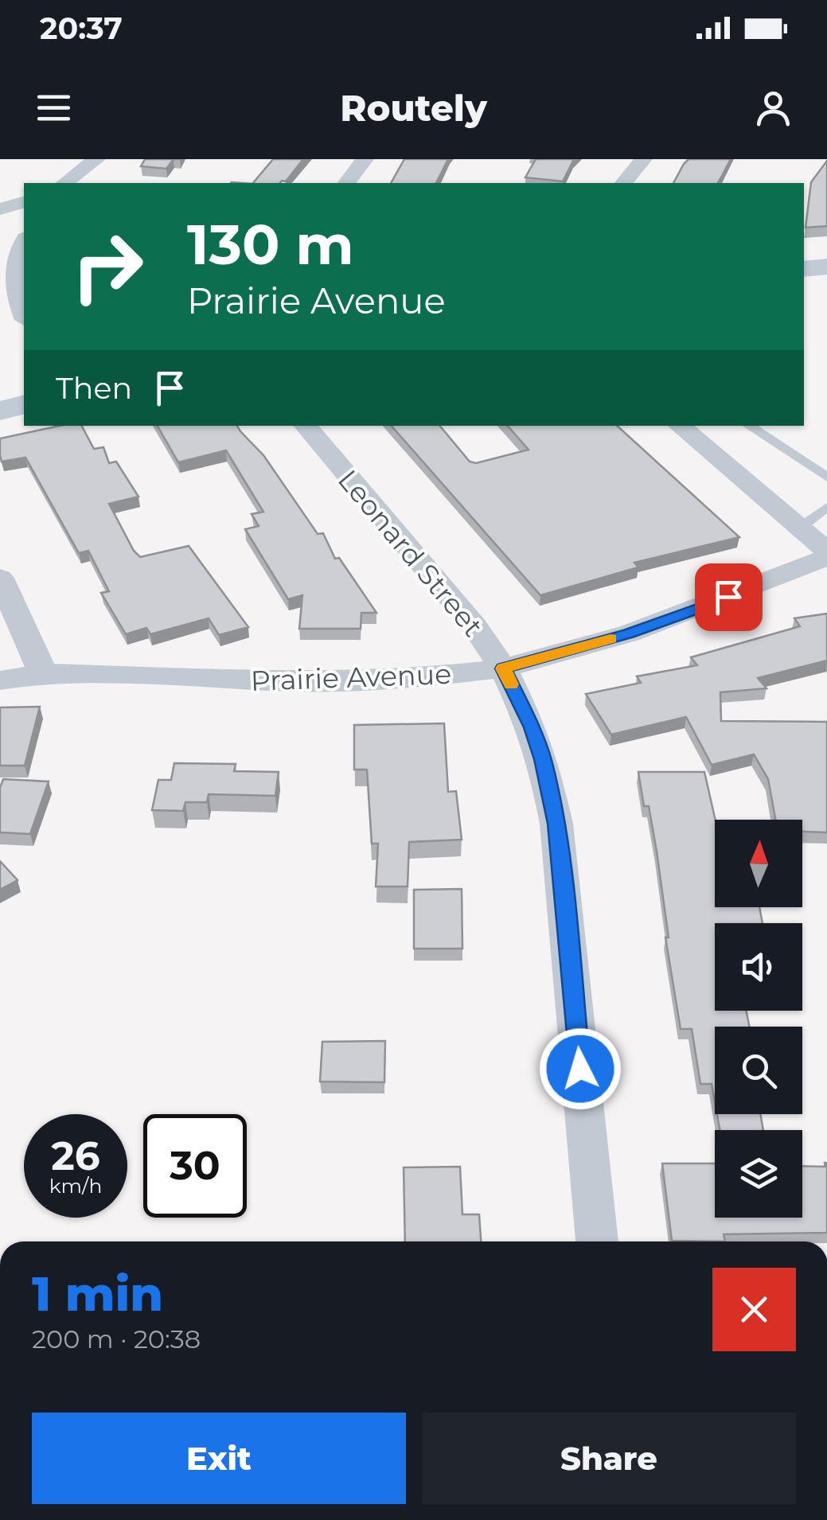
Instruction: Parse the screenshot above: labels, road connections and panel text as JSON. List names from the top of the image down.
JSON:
{
  "streets": {
    "street": ["Leonard Street", "Prairie Avenue"]
  },
  "crossings": [
    ["Leonard Street", "Prairie Avenue"]
  ],
  "north": "top",
  "page": {
    "status": "20:37",
    "header": "Routely",
    "turn": ["130 m", "Prairie Avenue"],
    "then": "Then",
    "speed": "26 km/h",
    "limit": "30",
    "heading": ["1 min", "200 m · 20:38"],
    "buttons": ["Exit", "Share"]
  }
}
